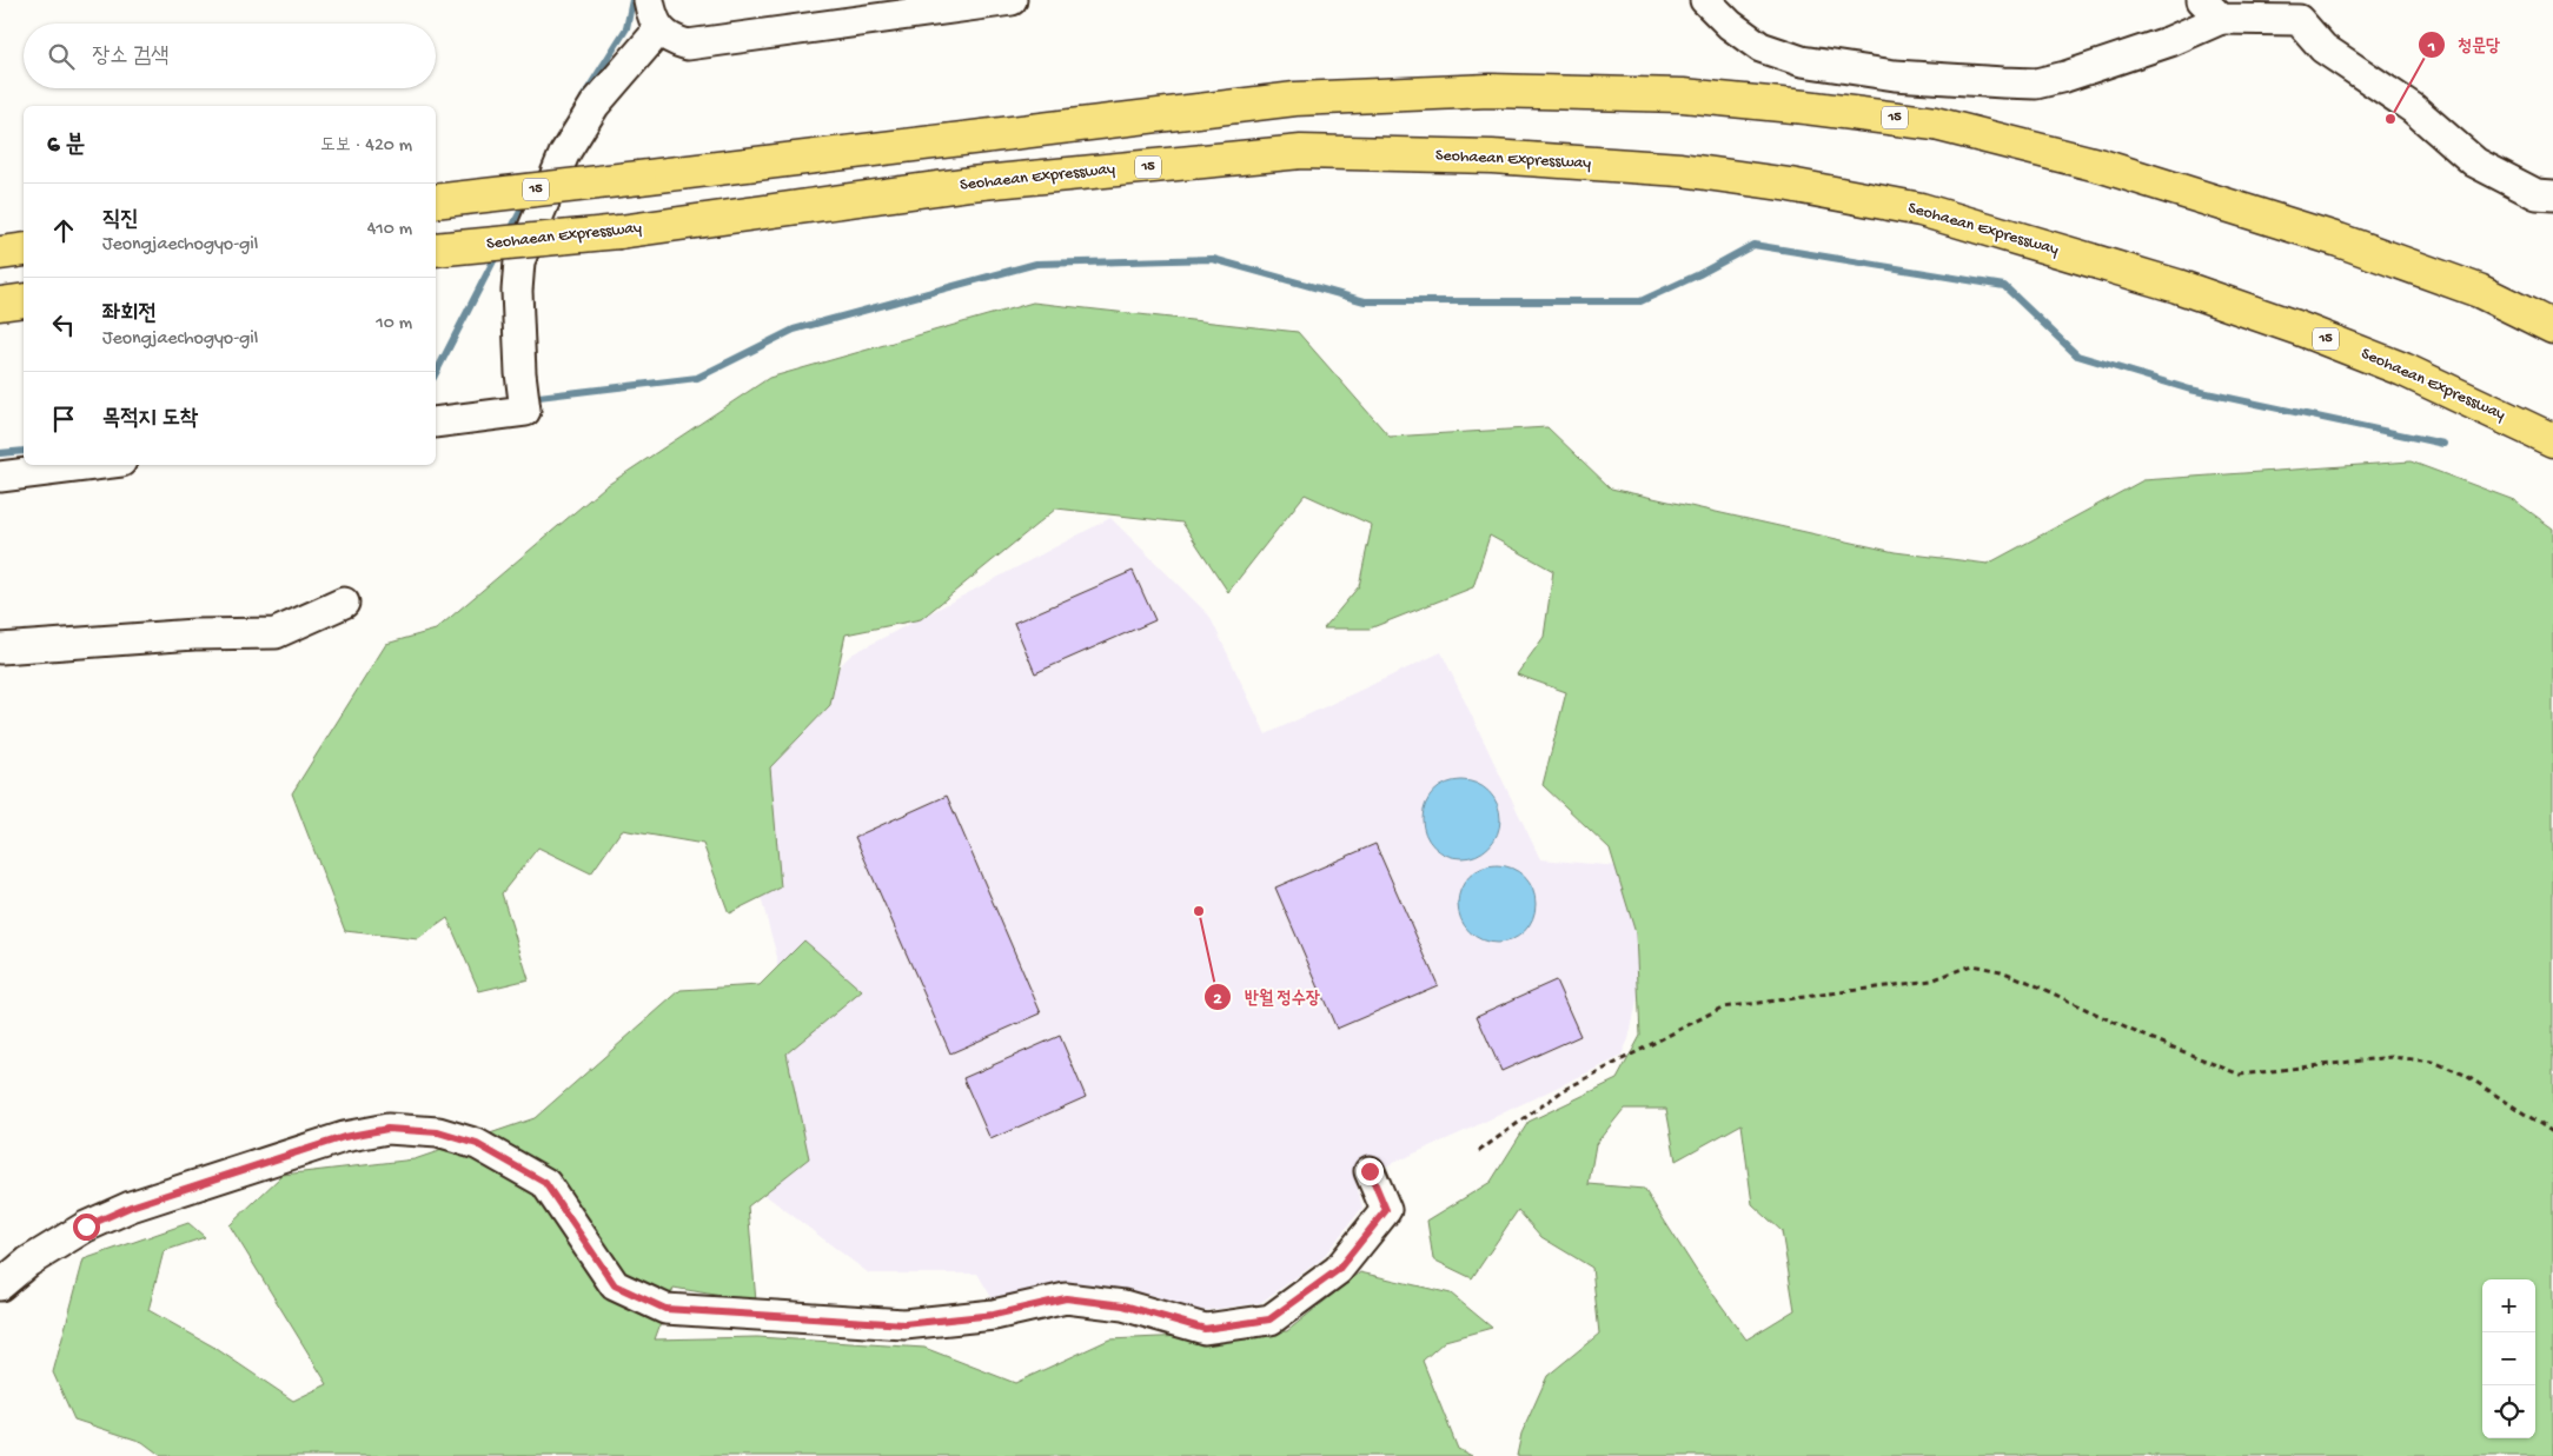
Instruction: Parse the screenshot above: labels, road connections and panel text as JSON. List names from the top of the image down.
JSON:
{
  "streets": {
    "highway": ["15", "Seohaean Expressway"]
  },
  "places": ["청문당", "반월 정수장"],
  "page": {
    "search": "장소 검색",
    "heading": ["6 분", "도보 · 420 m"],
    "list": [
      ["직진", "Jeongjaechogyo-gil", "410 m"],
      ["좌회전", "Jeongjaechogyo-gil", "10 m"],
      "목적지 도착"
    ],
    "map_buttons": ["+", "−"]
  }
}
